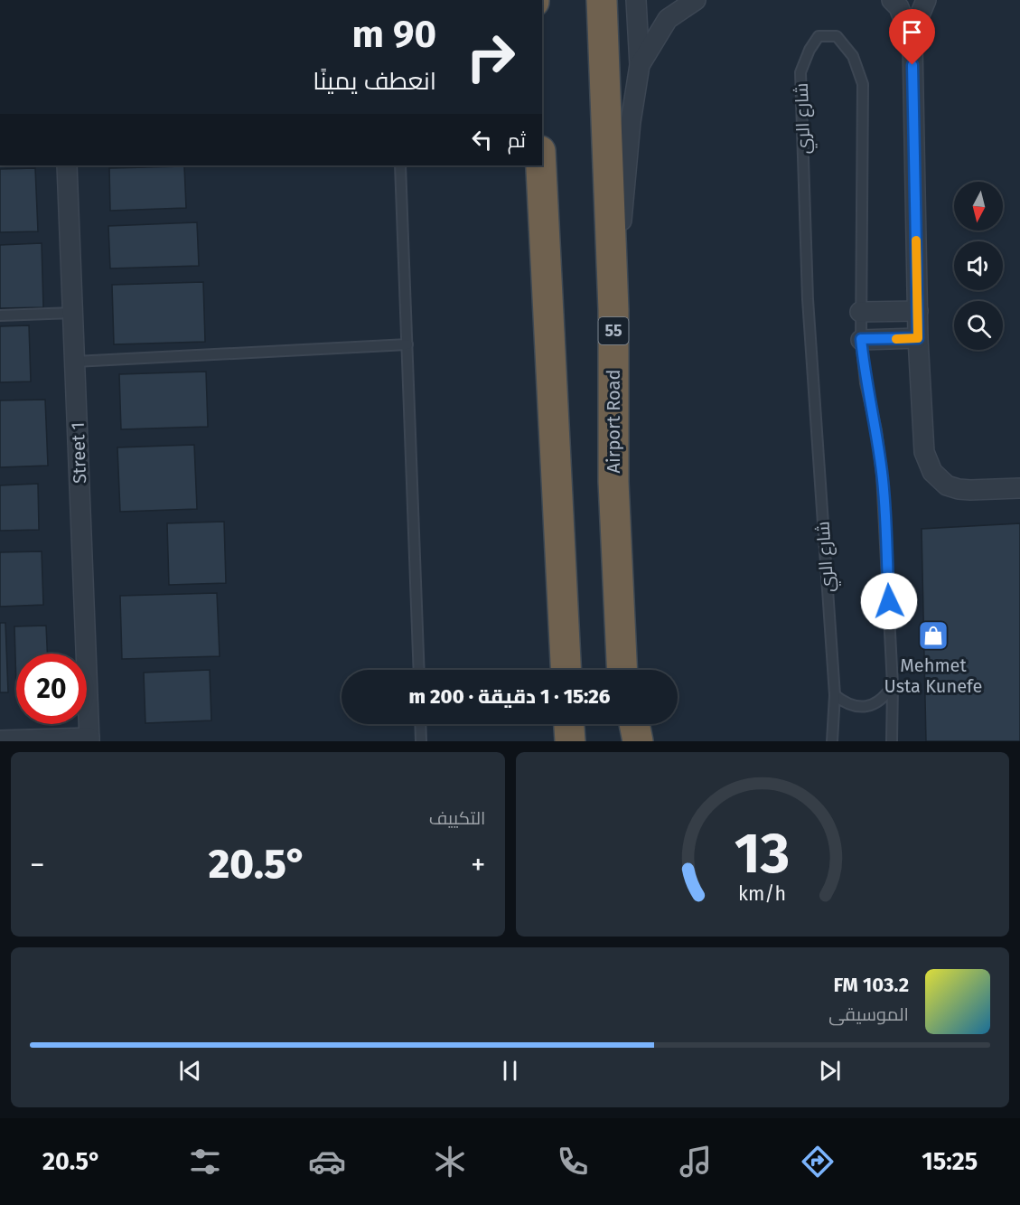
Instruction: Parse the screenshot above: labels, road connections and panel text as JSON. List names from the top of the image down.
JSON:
{
  "streets": {
    "highway": ["55", "Airport Road"],
    "street": ["Street 1"],
    "lane": ["شارع الري"]
  },
  "places": {
    "shop": ["Mehmet Usta Kunefe"]
  },
  "north": "bottom",
  "page": {
    "turn": ["90 m", "انعطف يمينًا"],
    "then": "ثم",
    "limit": "20",
    "trip": "15:26 · 1 دقيقة · 200 m",
    "tile": "التكييف",
    "heat": ["−", "20.5°", "+"],
    "song": ["103.2 FM", "الموسيقى"],
    "tabs": ["15:25", "20.5°"],
    "gauge": ["13", "km/h"]
  }
}
